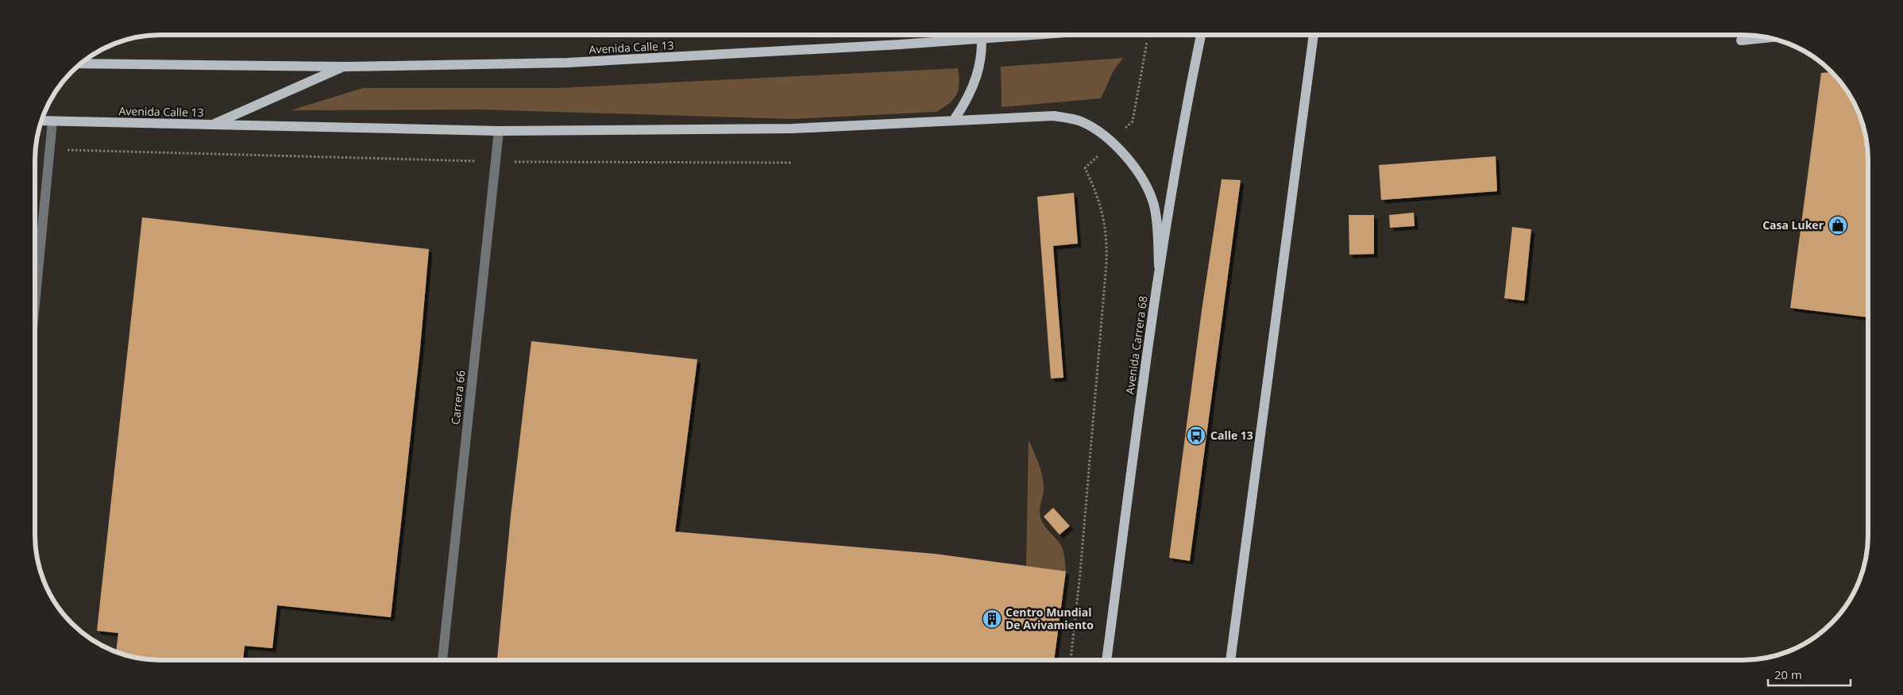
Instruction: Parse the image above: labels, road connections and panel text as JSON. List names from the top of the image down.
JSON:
{
  "streets": {
    "main road": ["Avenida Calle 13", "Avenida Carrera 68"],
    "street": ["Carrera 66"]
  },
  "places": {
    "shop": ["Casa Luker"],
    "bus stop": ["Calle 13"],
    "building": ["Centro Mundial De Avivamiento"]
  },
  "scale_bar": "20 m"
}
